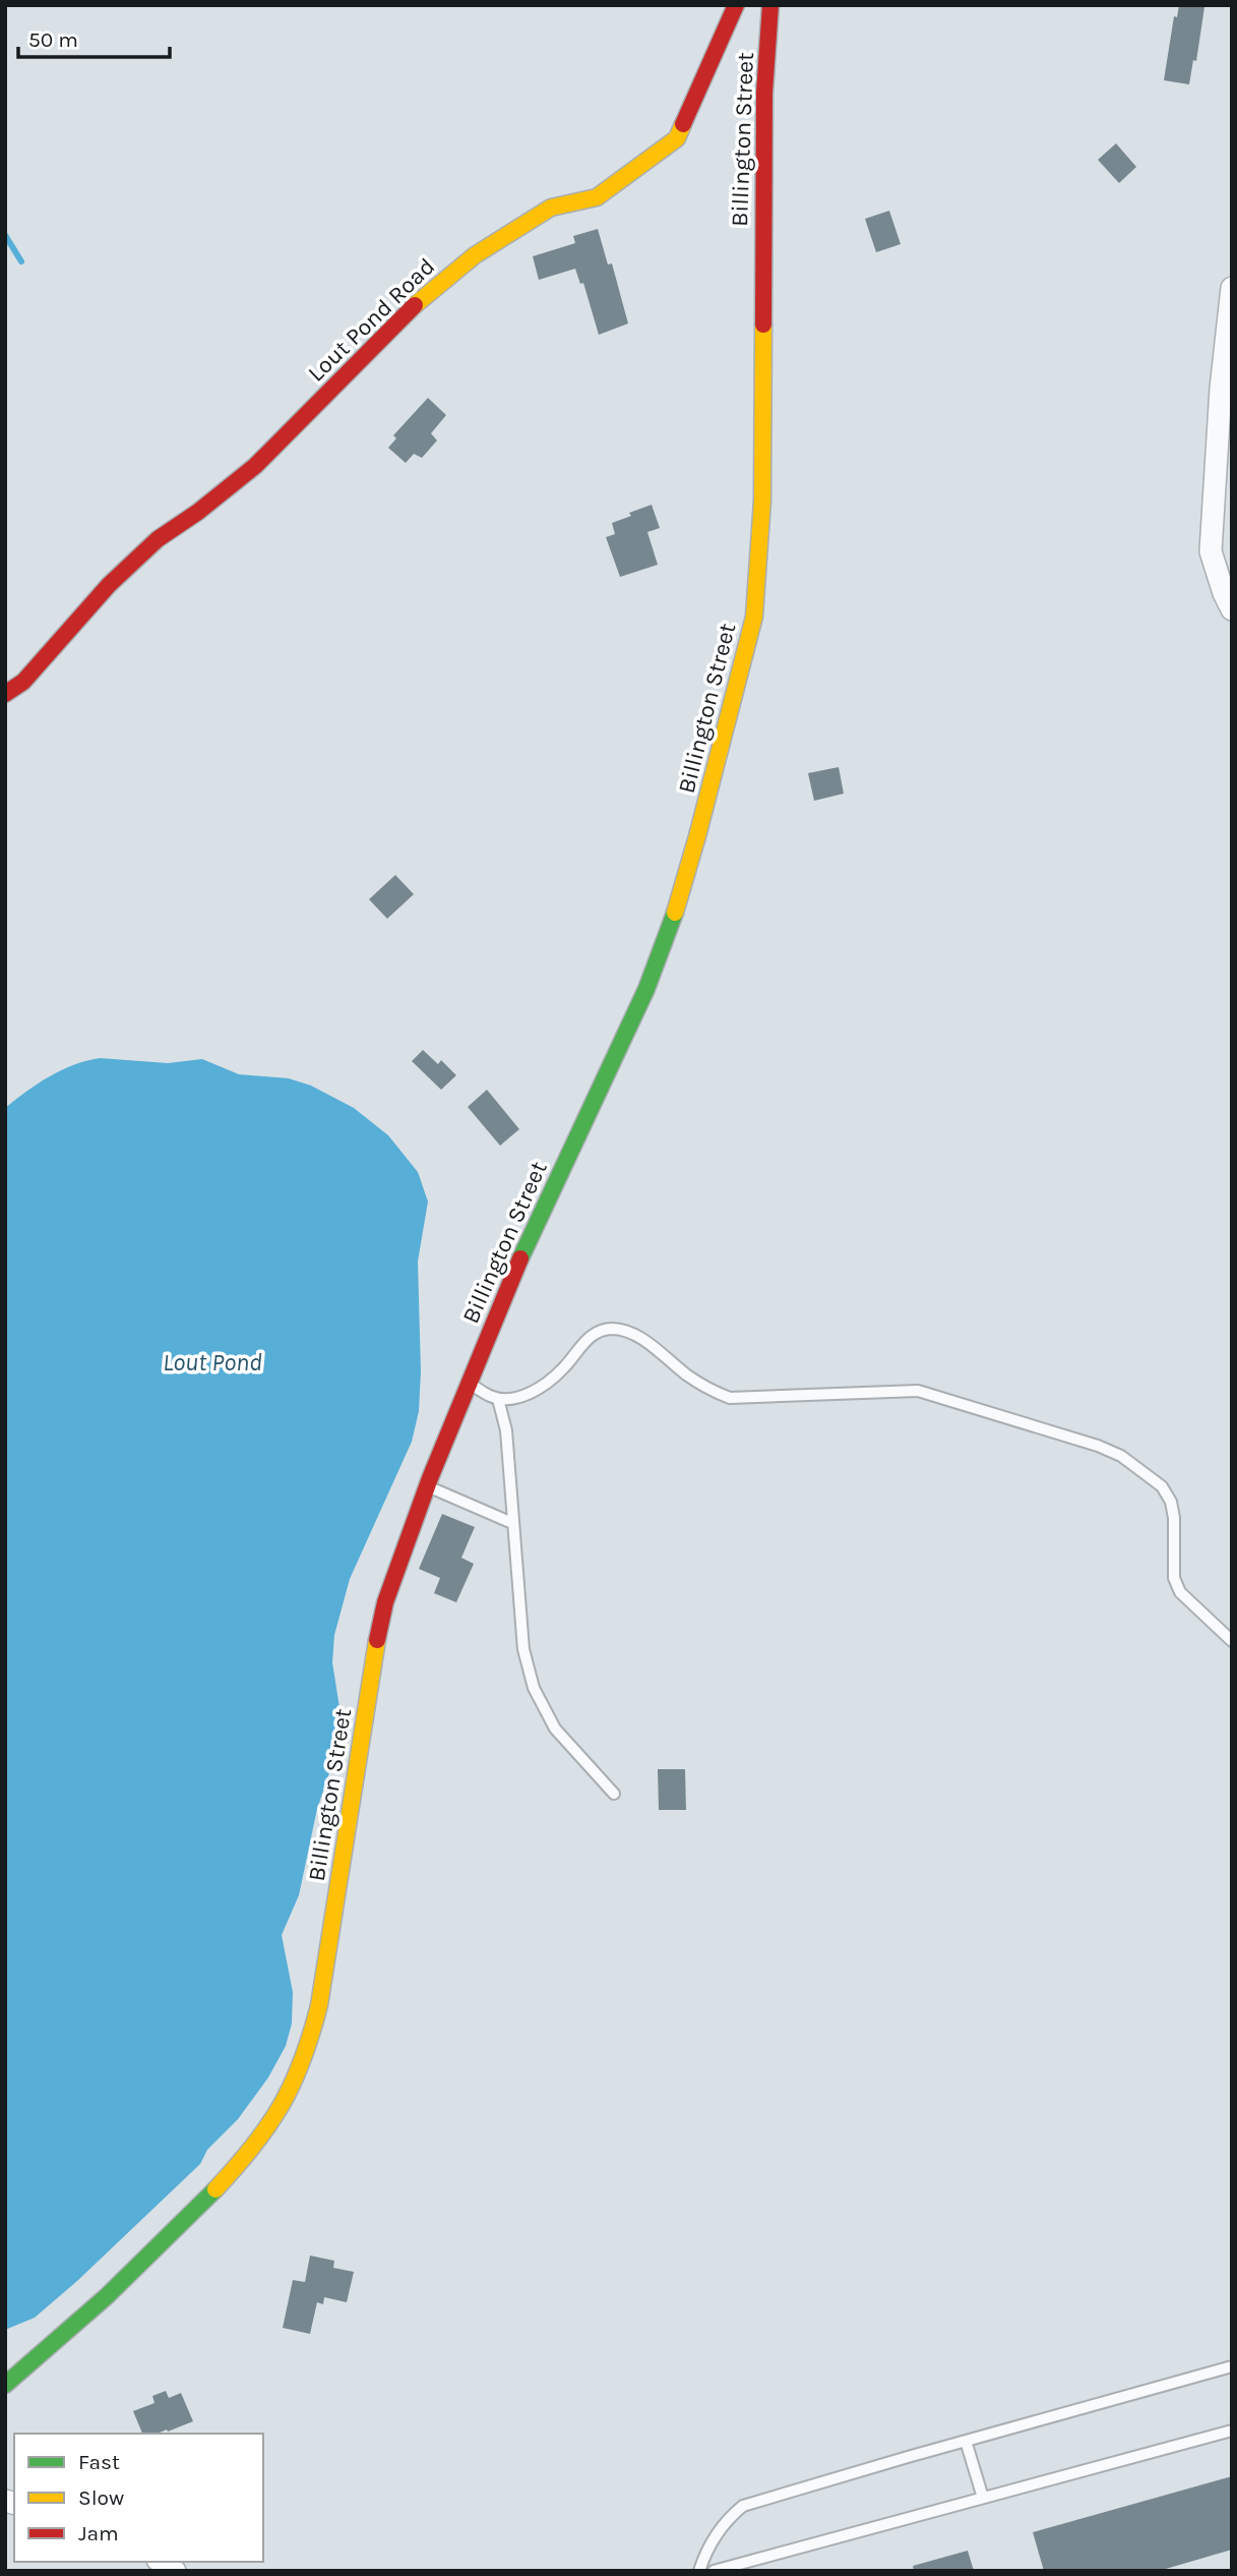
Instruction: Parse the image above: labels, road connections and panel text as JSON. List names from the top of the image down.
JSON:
{
  "streets": {
    "street": ["Billington Street", "Lout Pond Road"]
  },
  "water": ["Lout Pond"],
  "legend": ["Fast", "Slow", "Jam"],
  "scale_bar": "50 m"
}
